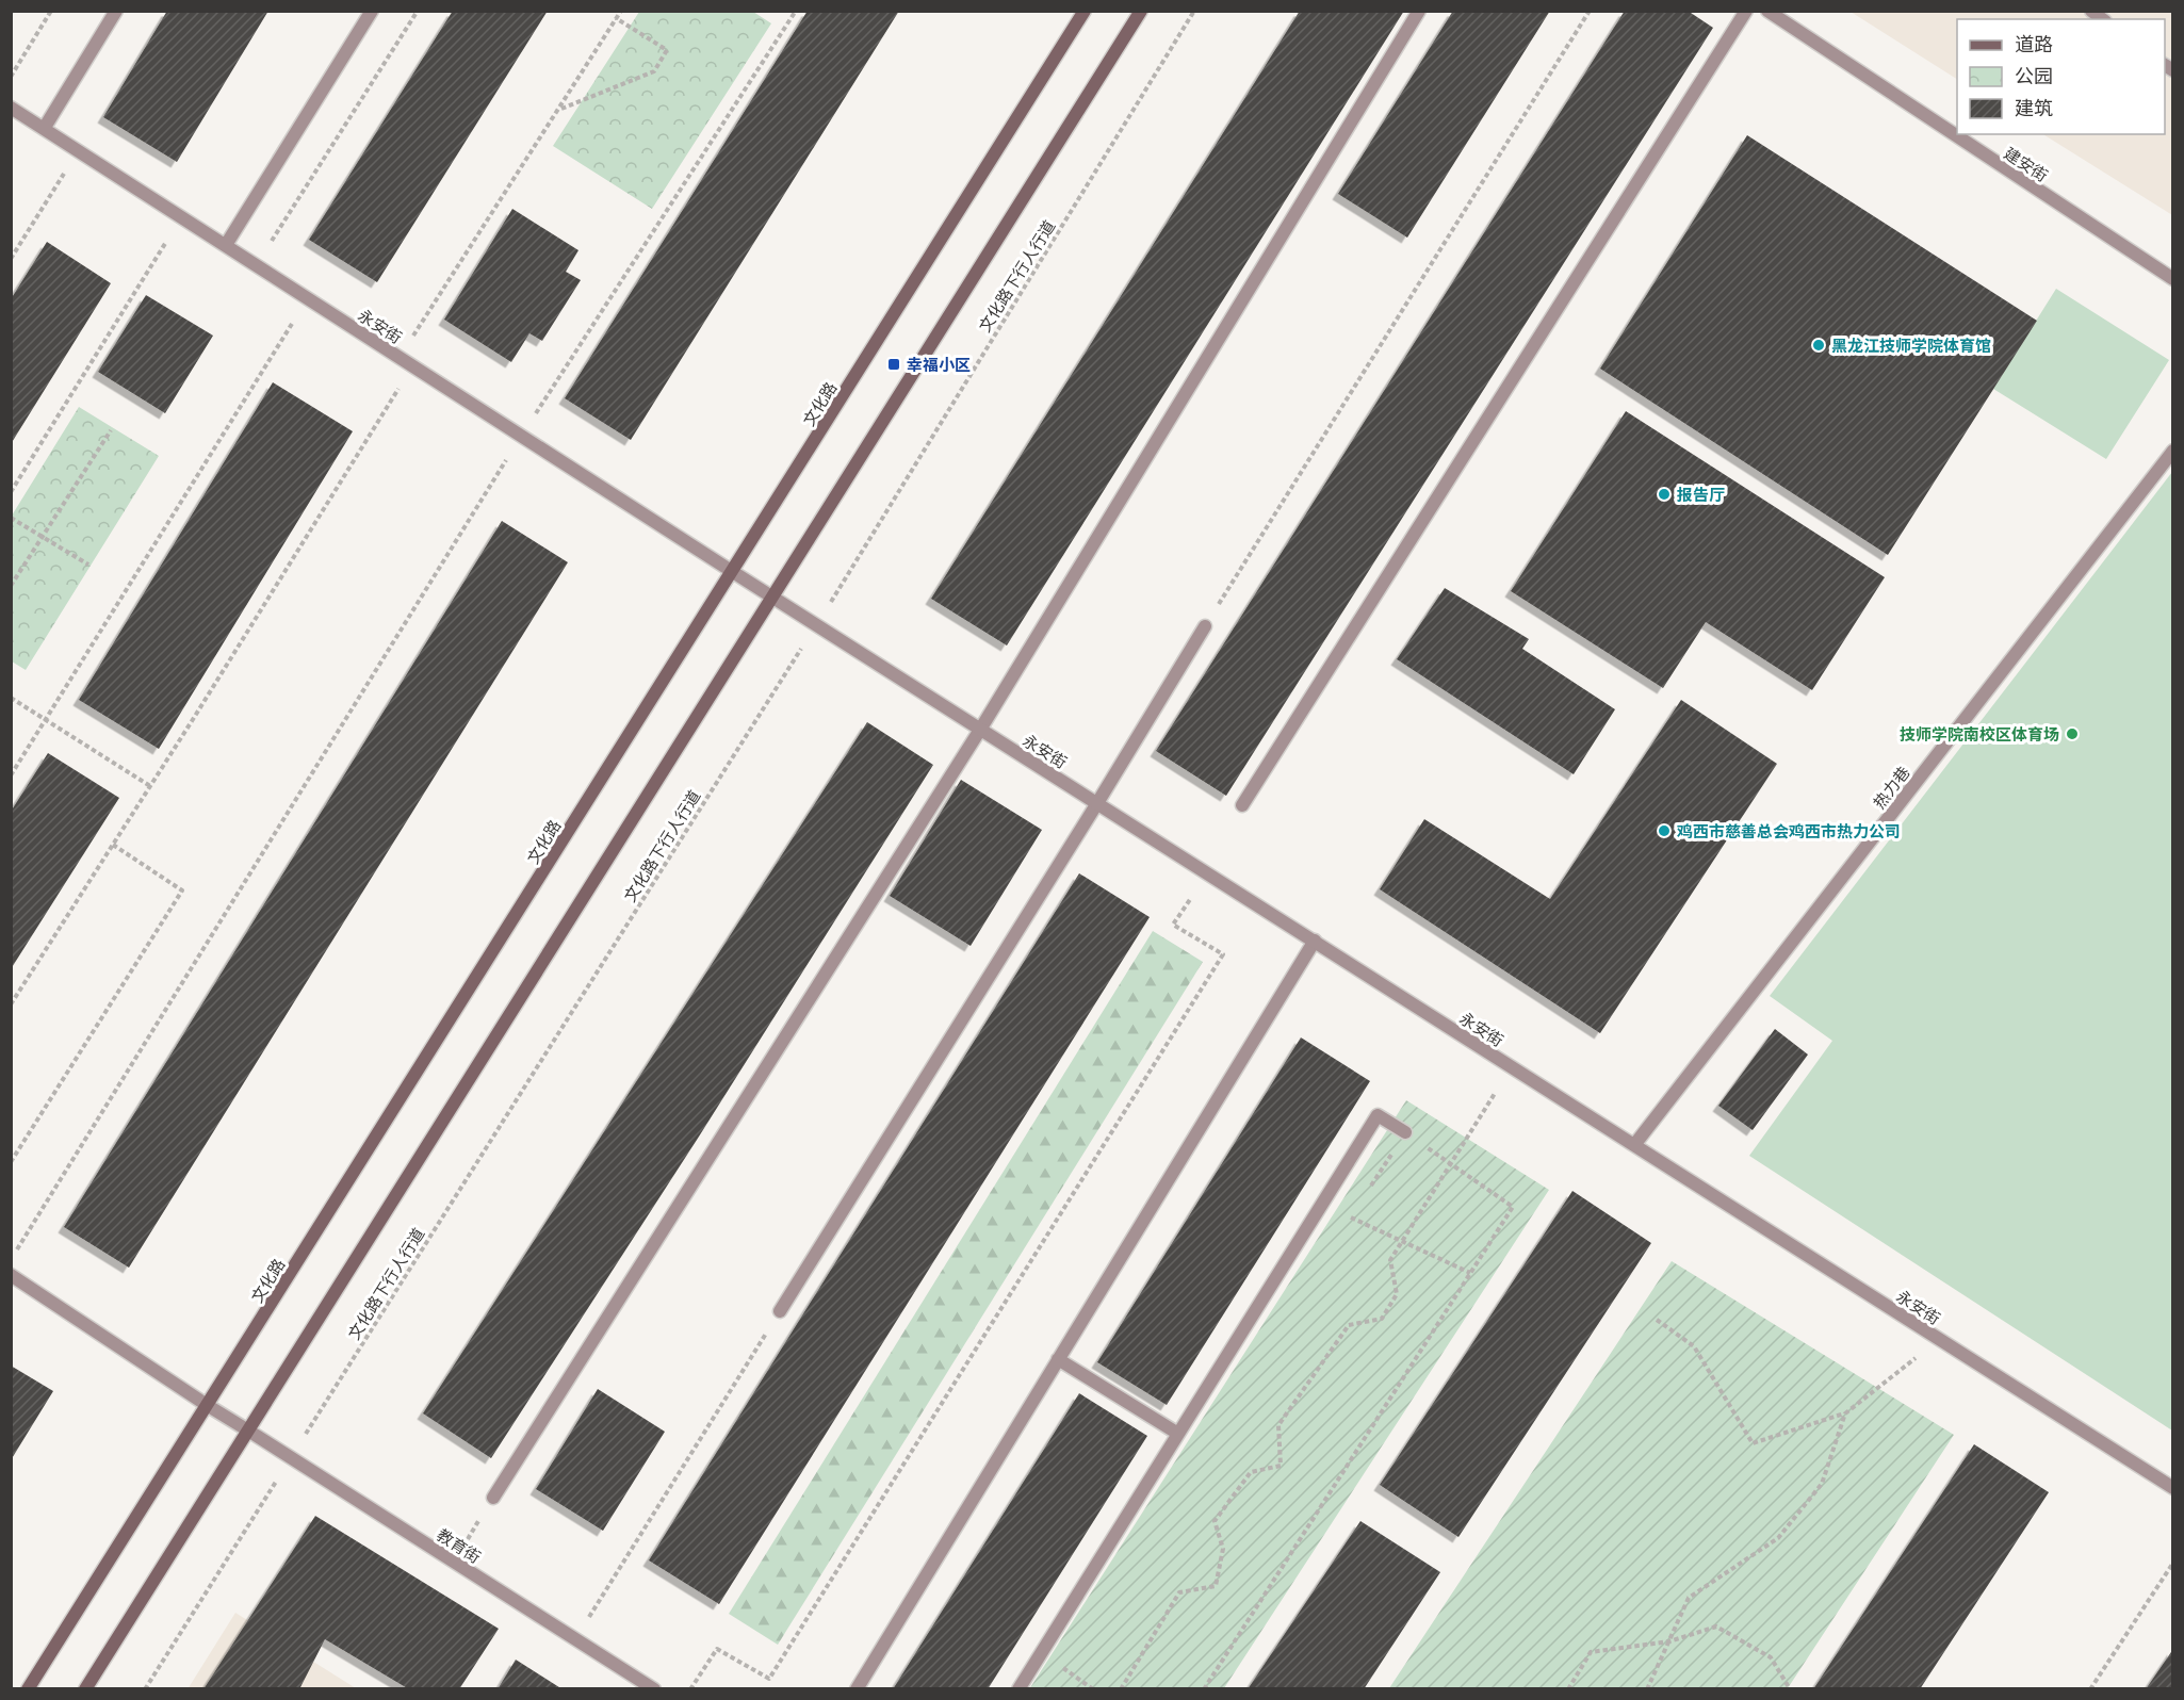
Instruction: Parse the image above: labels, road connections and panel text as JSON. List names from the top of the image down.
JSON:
{
  "streets": {
    "main road": ["文化路"],
    "street": [
      "建安街",
      "永安街",
      "热力巷",
      "教育街"
    ],
    "path": ["文化路下行人行道"]
  },
  "crossings": [
    ["文化路下行人行道", "永安街"],
    ["文化路下行人行道", "教育街"],
    ["永安街", "文化路"],
    ["永安街", "热力巷"],
    ["文化路", "教育街"]
  ],
  "places": {
    "other": [
      "黑龙江技师学院体育馆",
      "报告厅",
      "技师学院南校区体育场",
      "鸡西市慈善总会鸡西市热力公司"
    ],
    "transit": ["幸福小区"]
  },
  "legend": ["道路", "公园", "建筑"]
}
